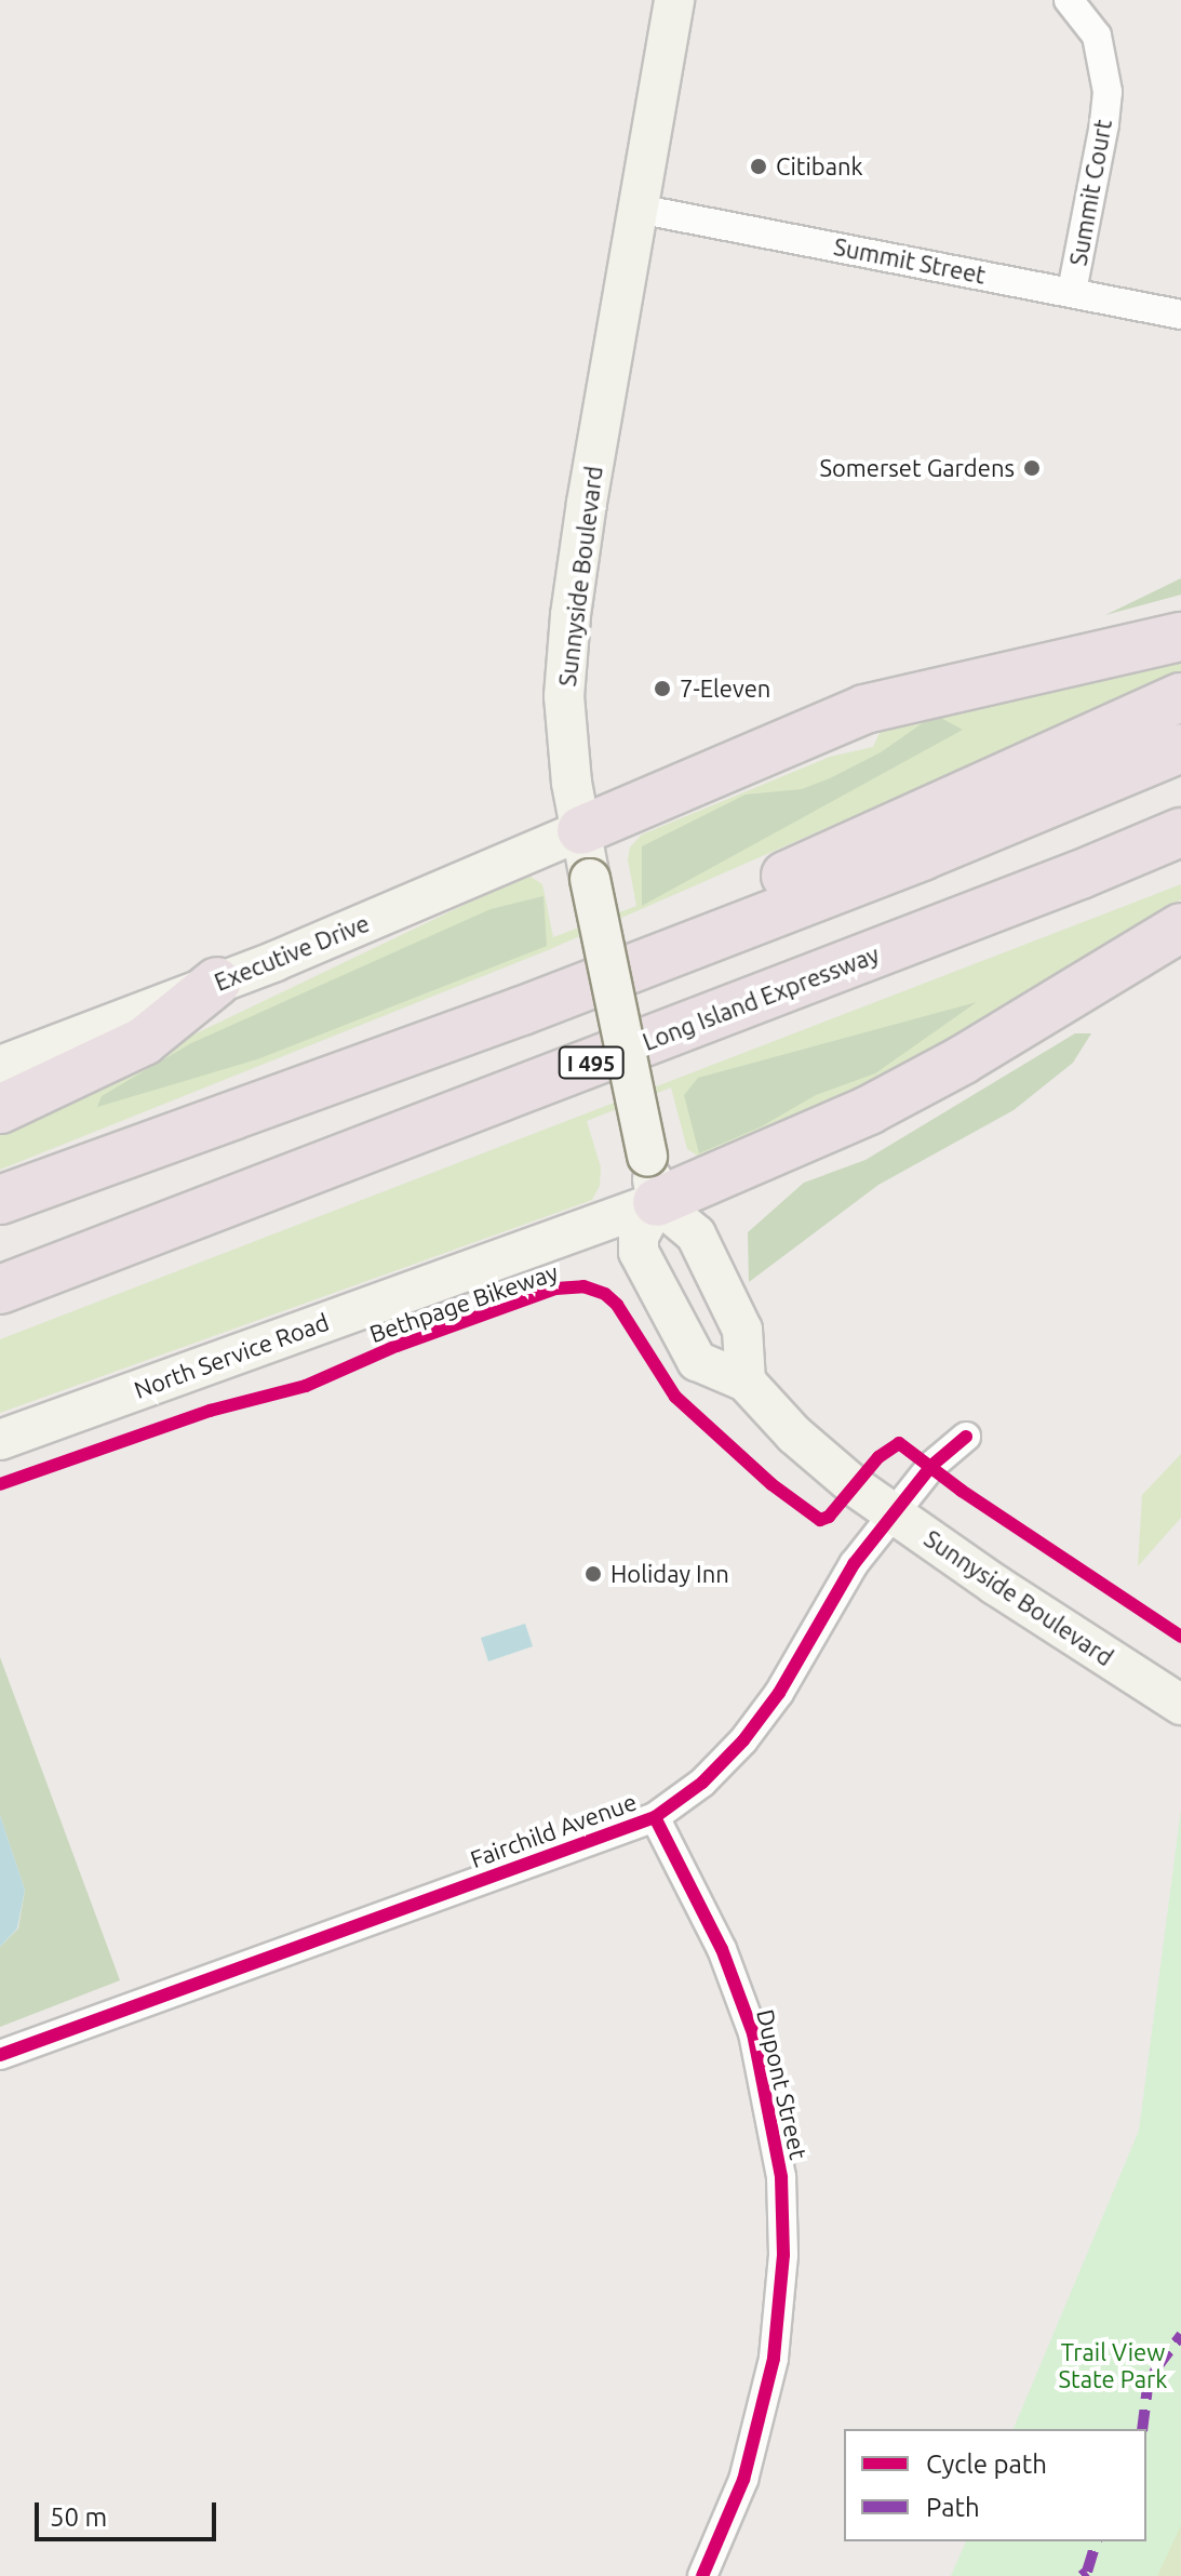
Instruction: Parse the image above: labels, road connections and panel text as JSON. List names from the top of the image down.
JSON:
{
  "streets": {
    "highway": ["Long Island Expressway", "I 495"],
    "main road": ["Sunnyside Boulevard", "Executive Drive", "North Service Road"],
    "street": [
      "Summit Court",
      "Summit Street",
      "Fairchild Avenue",
      "Dupont Street"
    ],
    "cycle path": ["Bethpage Bikeway"]
  },
  "crossings": [
    ["Summit Court", "Summit Street"],
    ["Summit Street", "Sunnyside Boulevard"],
    ["Sunnyside Boulevard", "Executive Drive"],
    ["Sunnyside Boulevard", "North Service Road"],
    ["Sunnyside Boulevard", "Fairchild Avenue"],
    ["Fairchild Avenue", "Dupont Street"]
  ],
  "parks": ["Trail View State Park"],
  "places": [
    "Citibank",
    "Somerset Gardens",
    "7-Eleven",
    "Holiday Inn"
  ],
  "legend": ["Cycle path", "Path"],
  "scale_bar": "50 m"
}
